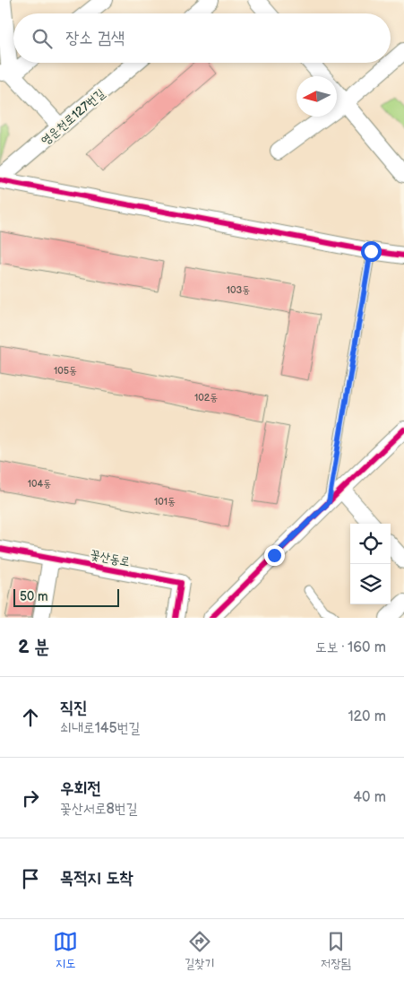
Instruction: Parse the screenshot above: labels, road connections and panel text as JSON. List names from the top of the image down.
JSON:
{
  "streets": {
    "street": ["영운천로127번길", "꽃산동로"]
  },
  "house_numbers": [
    "103동",
    "105동",
    "102동",
    "104동",
    "101동"
  ],
  "scale_bar": "50 m",
  "north": "left",
  "page": {
    "search": "장소 검색",
    "scale": "50 m",
    "heading": ["2 분", "도보 · 160 m"],
    "list": [
      ["직진", "쇠내로145번길", "120 m"],
      ["우회전", "꽃산서로8번길", "40 m"],
      "목적지 도착"
    ],
    "nav": ["지도", "길찾기", "저장됨"]
  }
}
